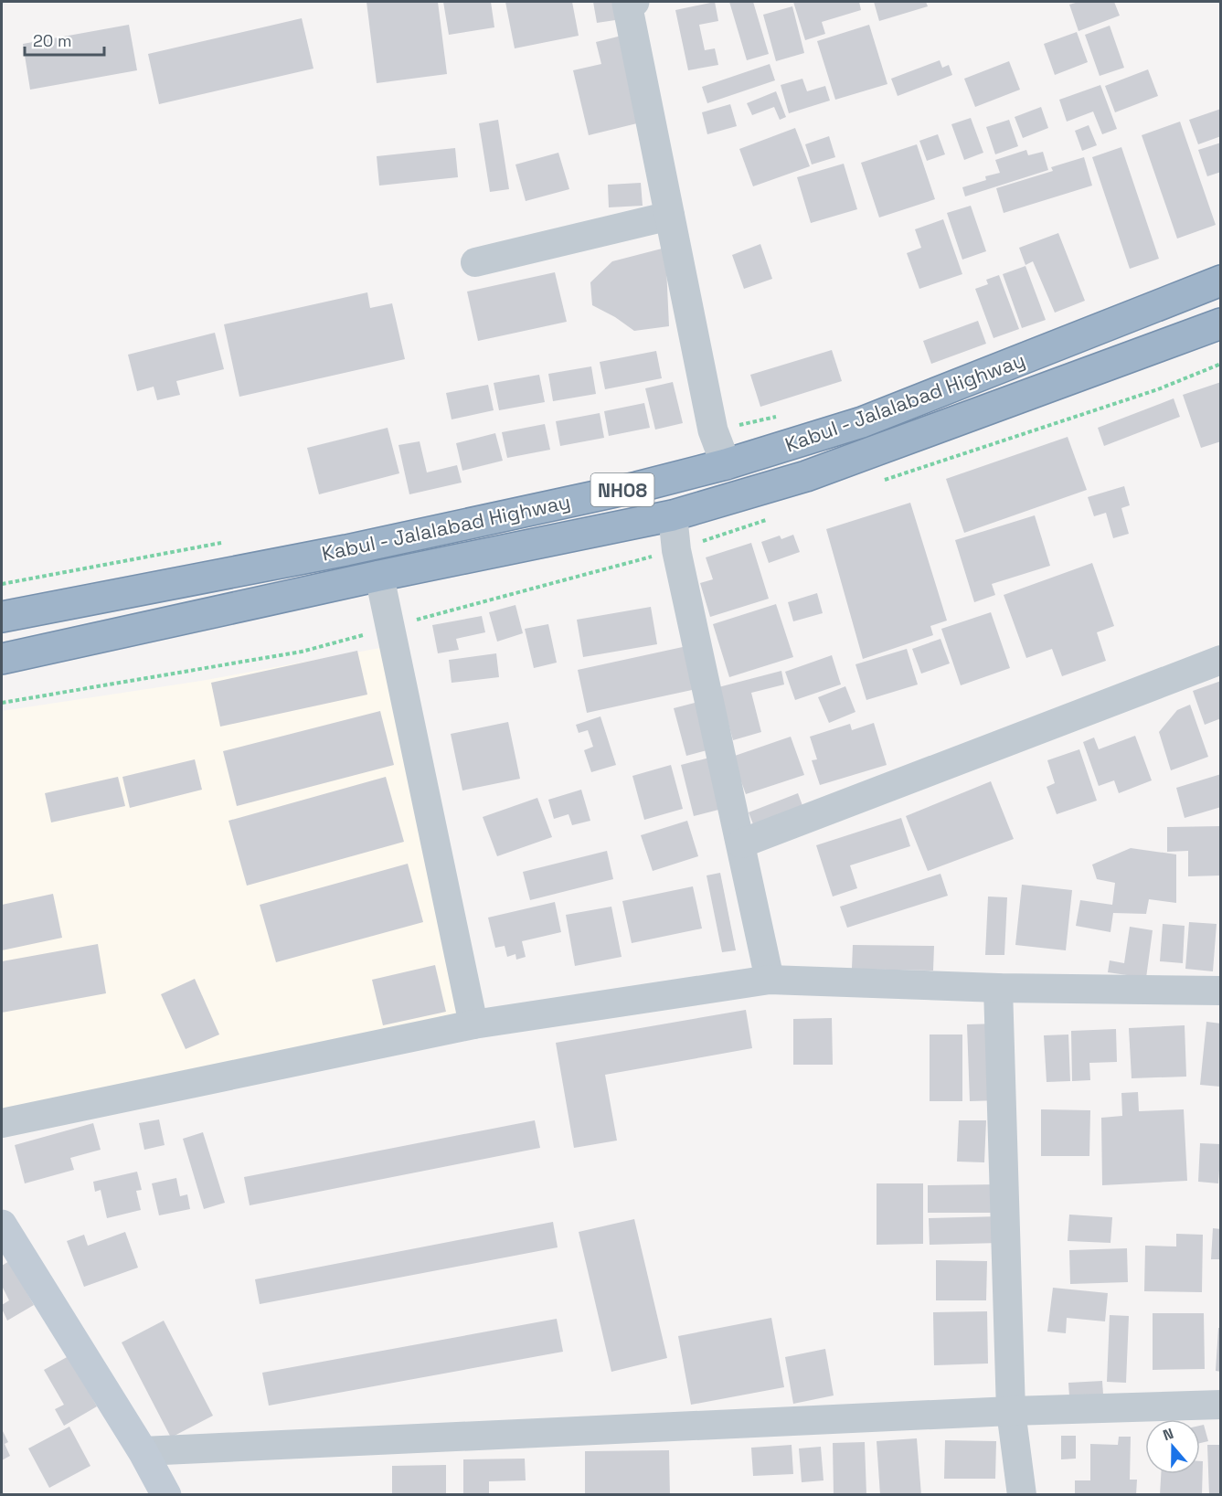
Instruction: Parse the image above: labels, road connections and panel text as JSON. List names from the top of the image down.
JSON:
{
  "streets": {
    "highway": ["Kabul - Jalalabad Highway", "NH08"]
  },
  "scale_bar": "20 m",
  "north": "top"
}
